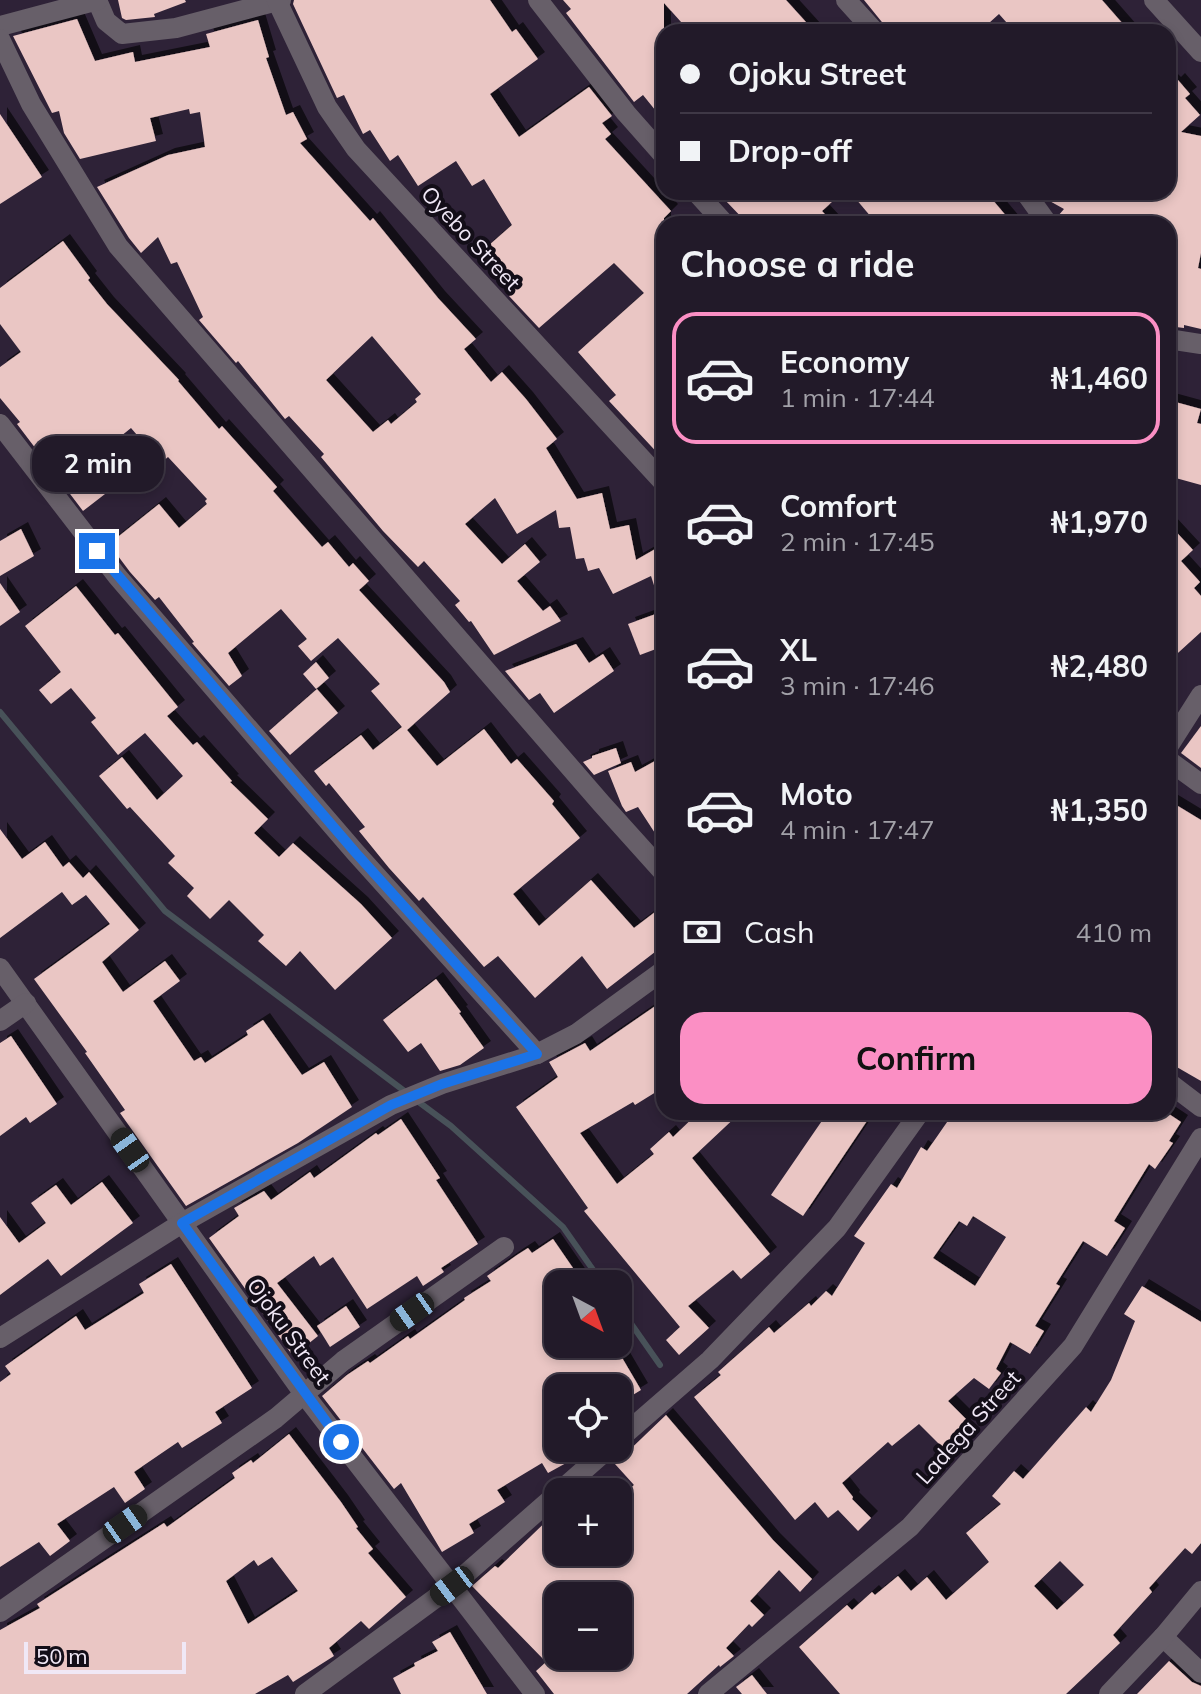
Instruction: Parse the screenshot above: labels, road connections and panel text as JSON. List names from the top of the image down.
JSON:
{
  "streets": {
    "street": ["Oyebo Street", "Ojoku Street", "Ladega Street"]
  },
  "scale_bar": "50 m",
  "north": "bottom right",
  "page": {
    "banner": ["Ojoku Street", "Drop-off"],
    "heading": "Choose a ride",
    "list": [
      {
        "name": "Economy",
        "note": "1 min · 17:44",
        "value": "₦1,460"
      },
      {
        "name": "Comfort",
        "note": "2 min · 17:45",
        "value": "₦1,970"
      },
      {
        "name": "XL",
        "note": "3 min · 17:46",
        "value": "₦2,480"
      },
      {
        "name": "Moto",
        "note": "4 min · 17:47",
        "value": "₦1,350"
      }
    ],
    "bubble": "2 min",
    "pay": ["Cash", "410 m"],
    "buttons": "Confirm",
    "map_buttons": ["+", "−"],
    "scale": "50 m"
  }
}
